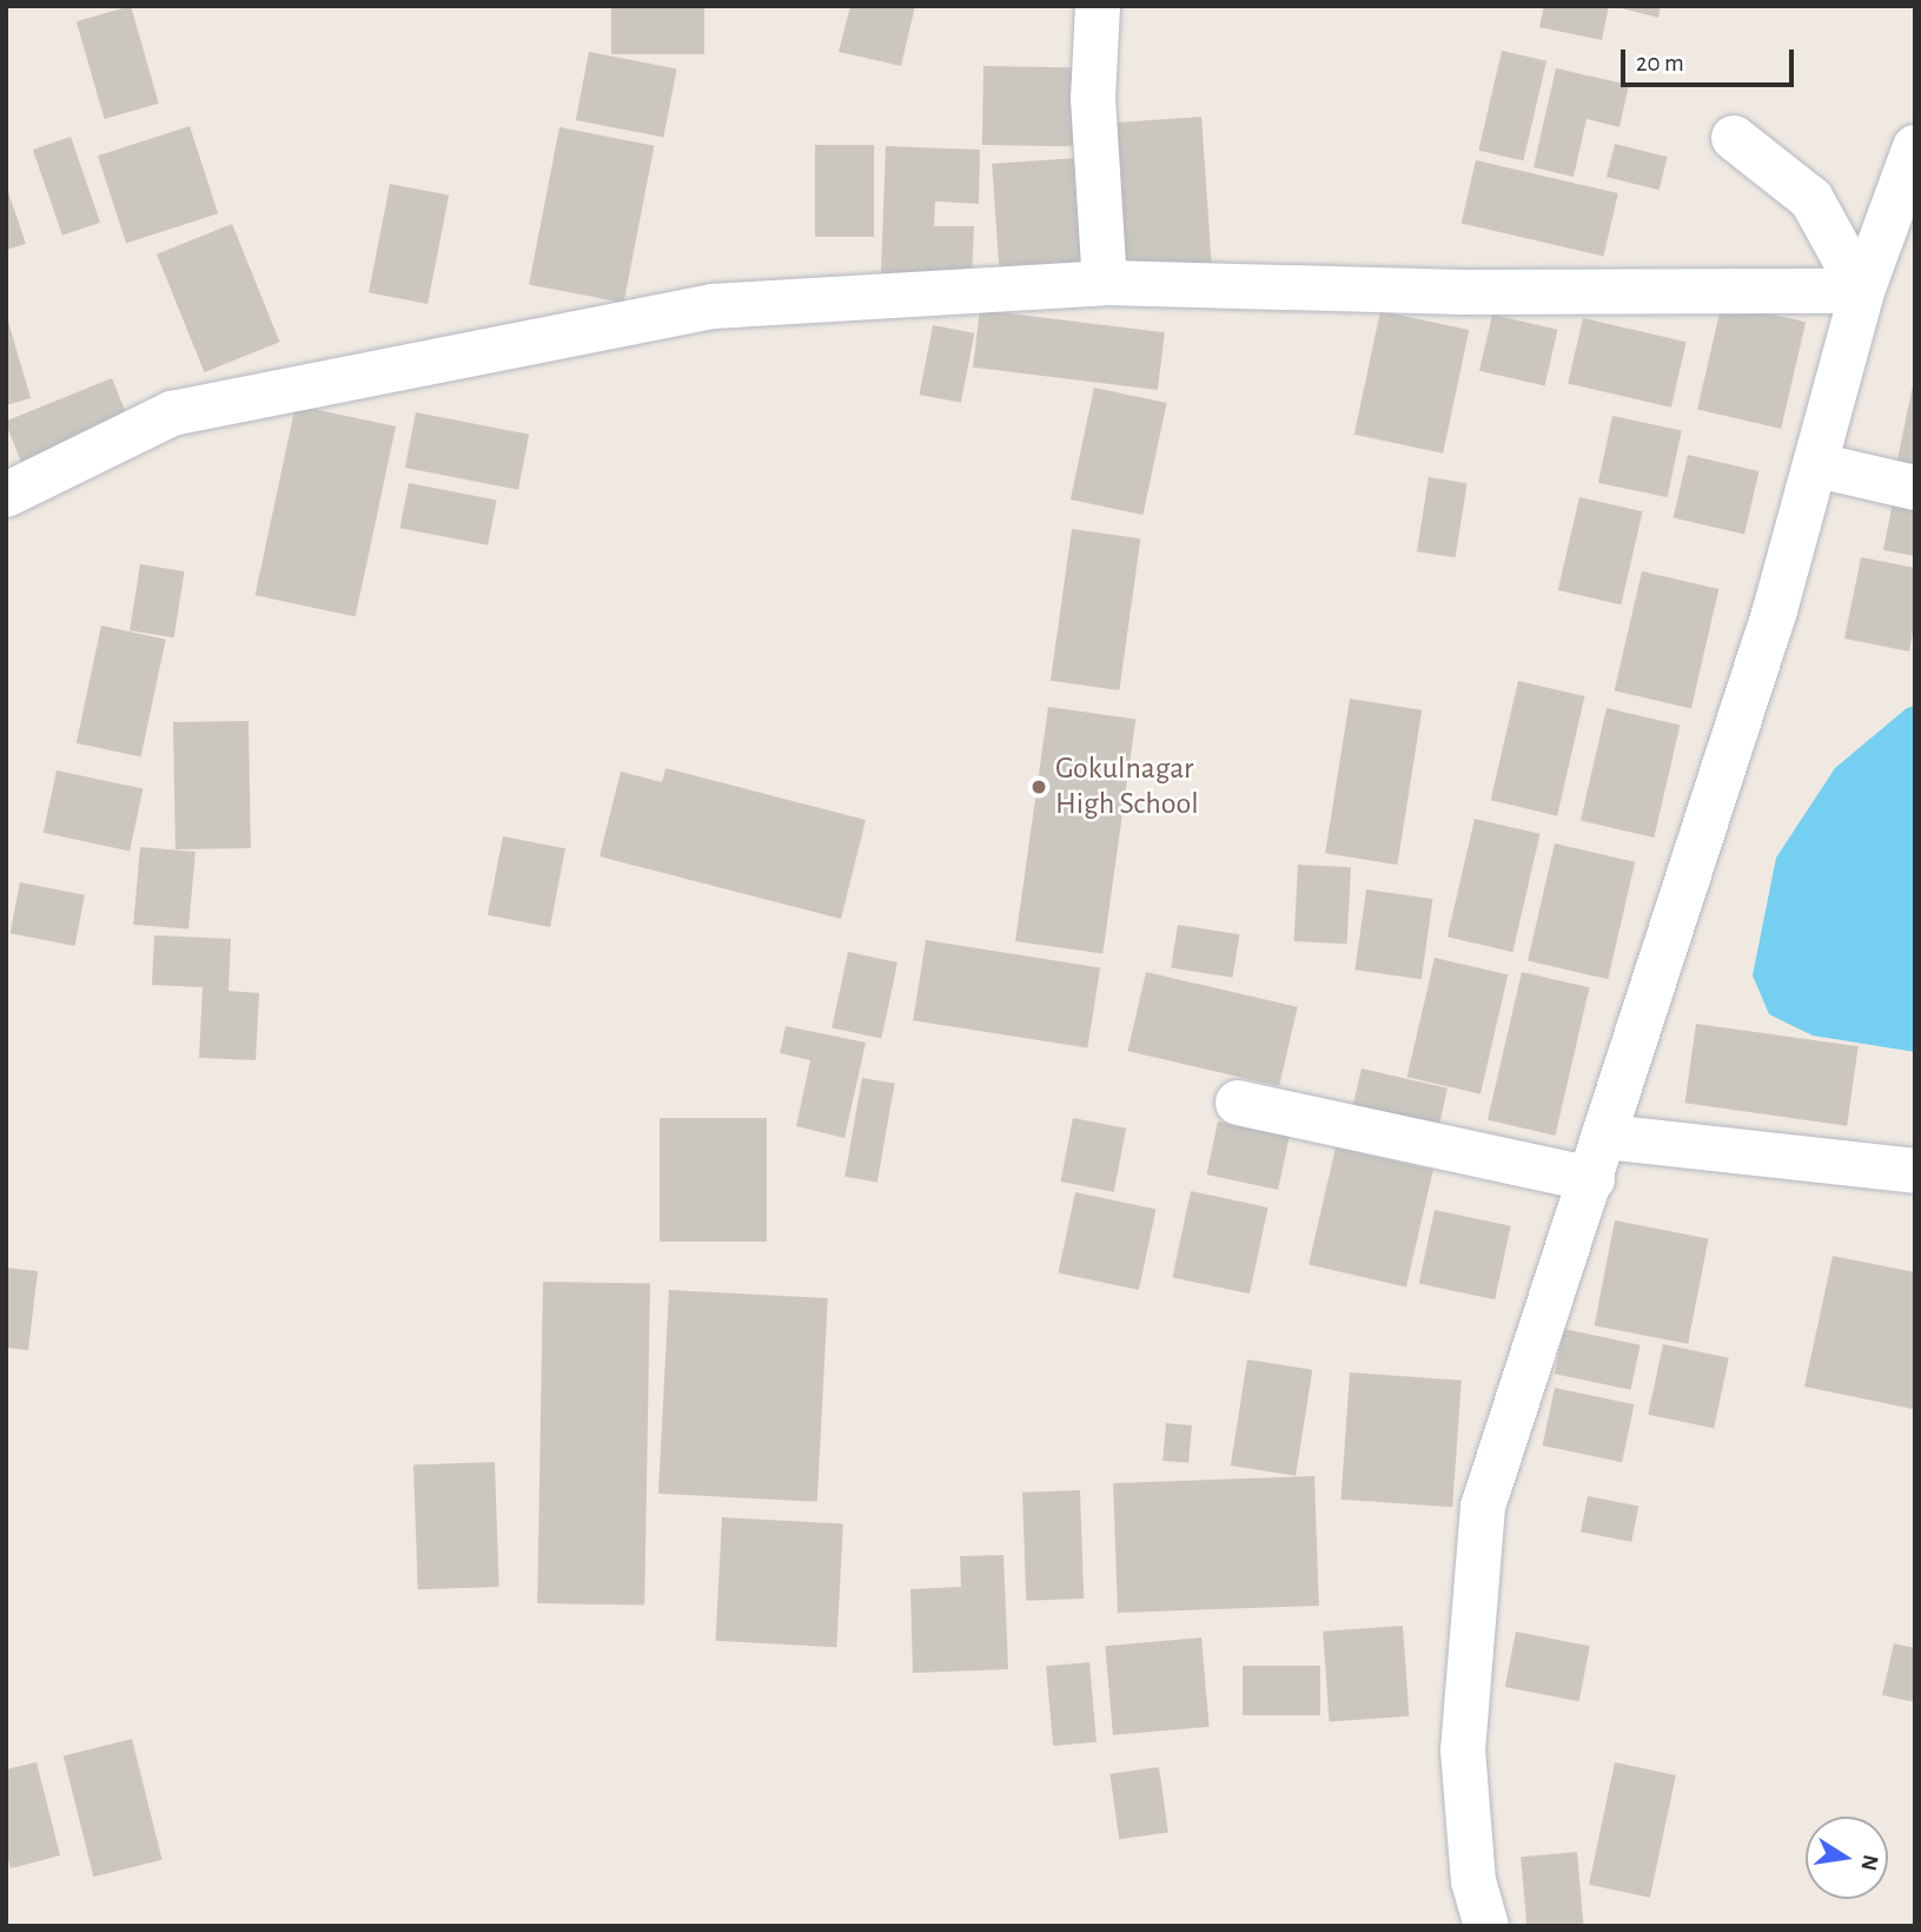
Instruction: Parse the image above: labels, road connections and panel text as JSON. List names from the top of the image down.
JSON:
{
  "places": ["Gokulnagar High School"],
  "scale_bar": "20 m",
  "north": "right"
}
